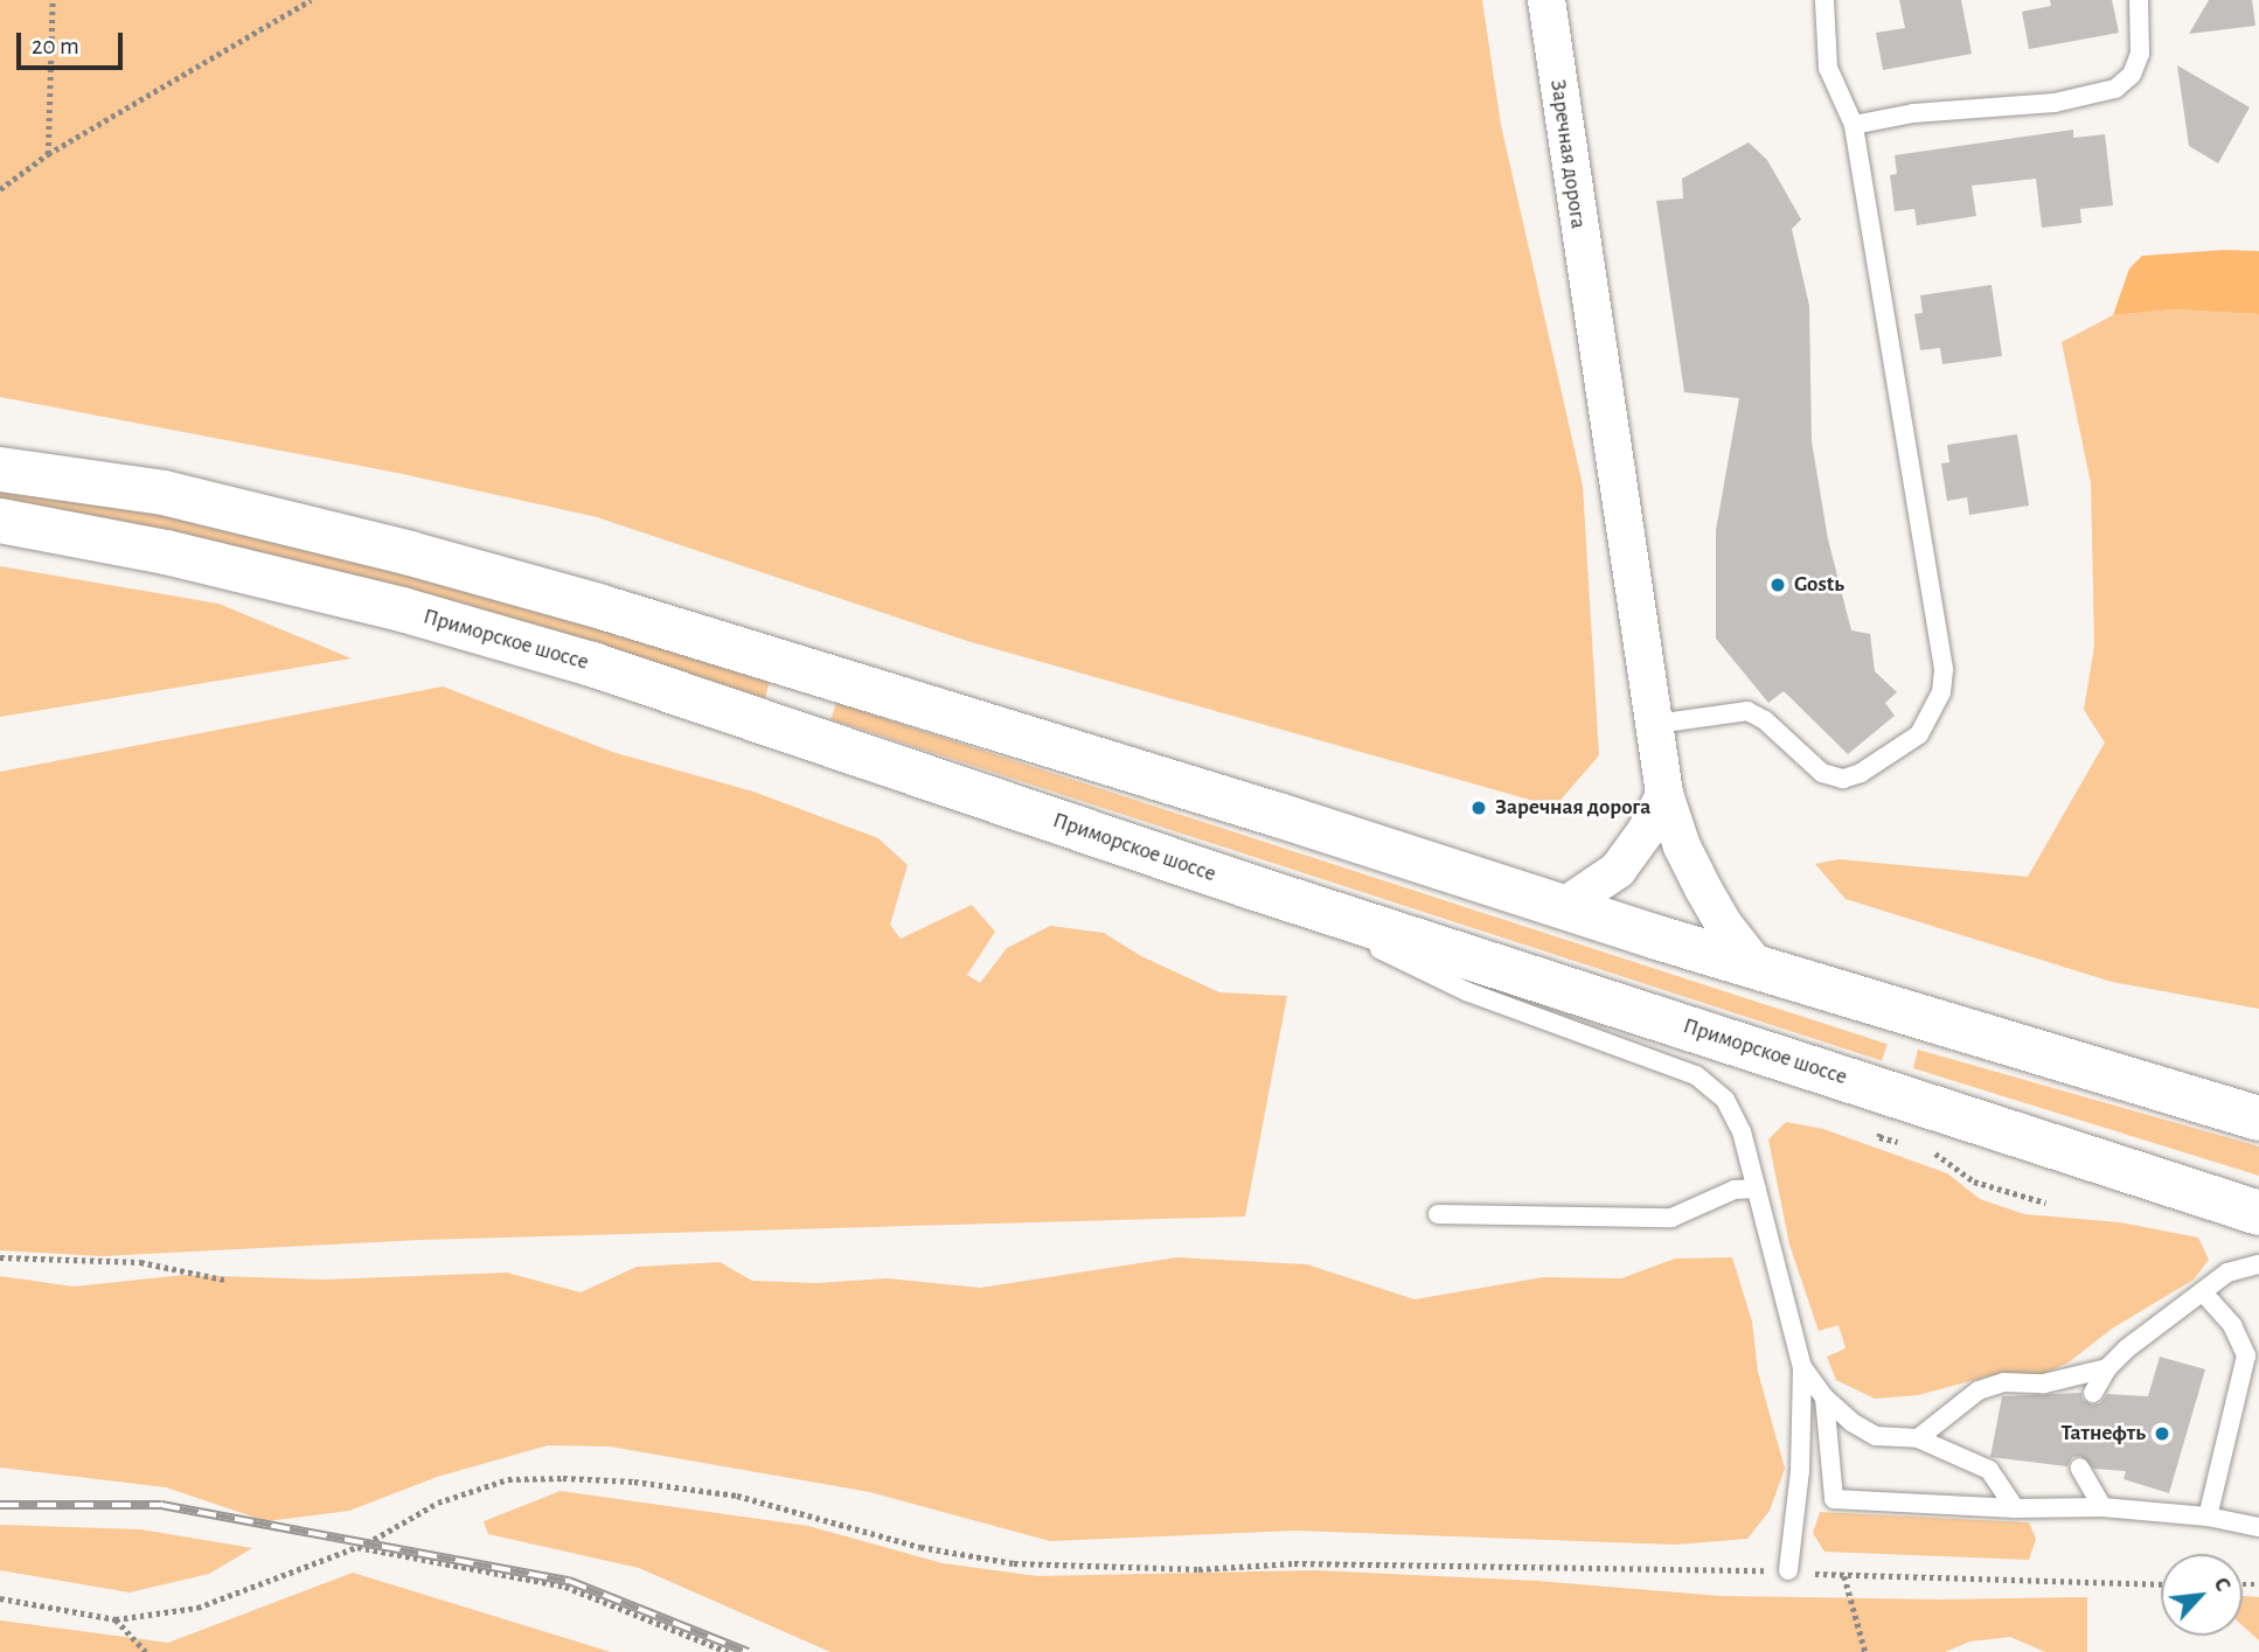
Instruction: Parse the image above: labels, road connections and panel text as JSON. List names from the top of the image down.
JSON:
{
  "streets": {
    "highway": ["Приморское шоссе"],
    "street": ["Заречная дорога"]
  },
  "places": ["Gostь", "Заречная дорога", "Татнефть"],
  "scale_bar": "20 m",
  "north": "top right"
}
